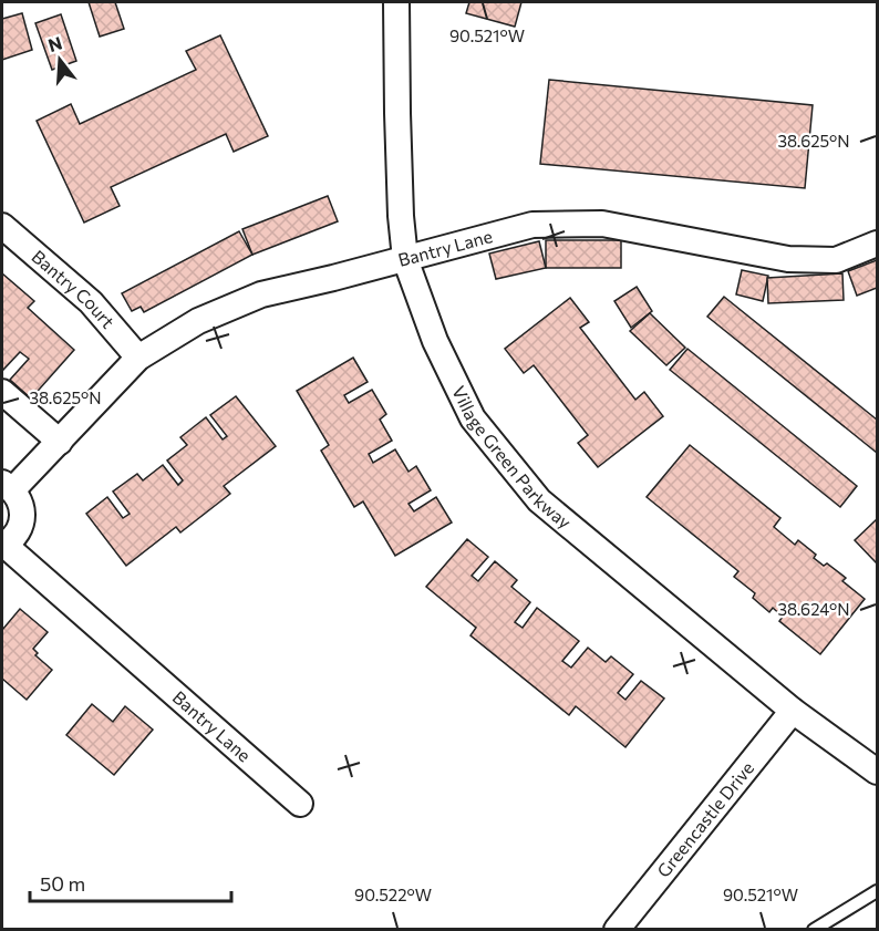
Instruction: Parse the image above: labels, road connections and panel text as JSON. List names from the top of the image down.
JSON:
{
  "streets": {
    "street": [
      "Bantry Lane",
      "Bantry Court",
      "Village Green Parkway",
      "Greencastle Drive"
    ]
  },
  "crossings": [
    ["Bantry Lane", "Bantry Court"],
    ["Bantry Lane", "Village Green Parkway"],
    ["Village Green Parkway", "Greencastle Drive"]
  ],
  "scale_bar": "50 m",
  "north": "top",
  "coordinates": [
    "90.521°W",
    "38.625°N",
    "38.624°N",
    "90.522°W"
  ]
}
